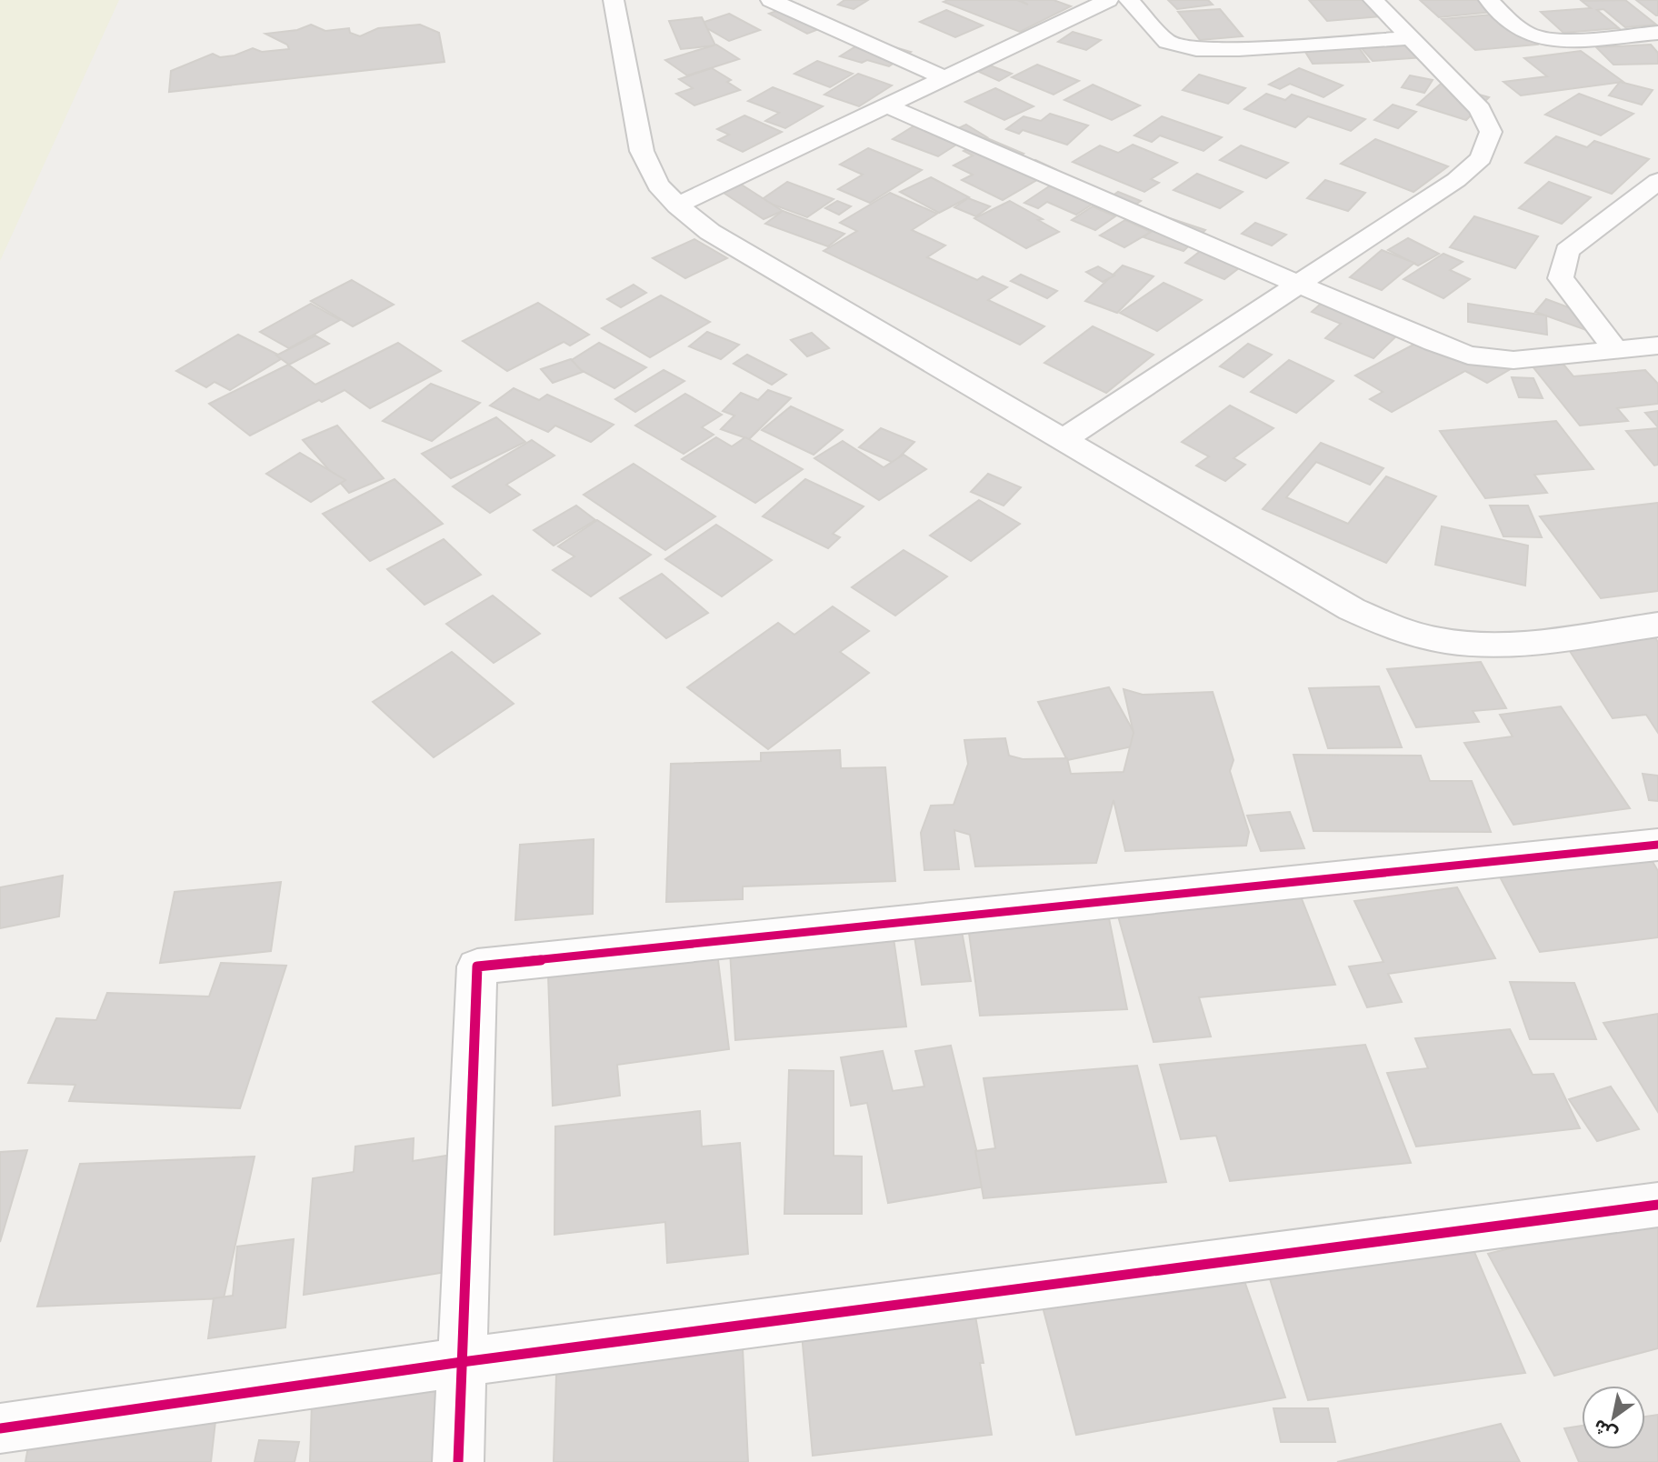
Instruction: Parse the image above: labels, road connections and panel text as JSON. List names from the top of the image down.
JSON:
{
  "north": "bottom left"
}
